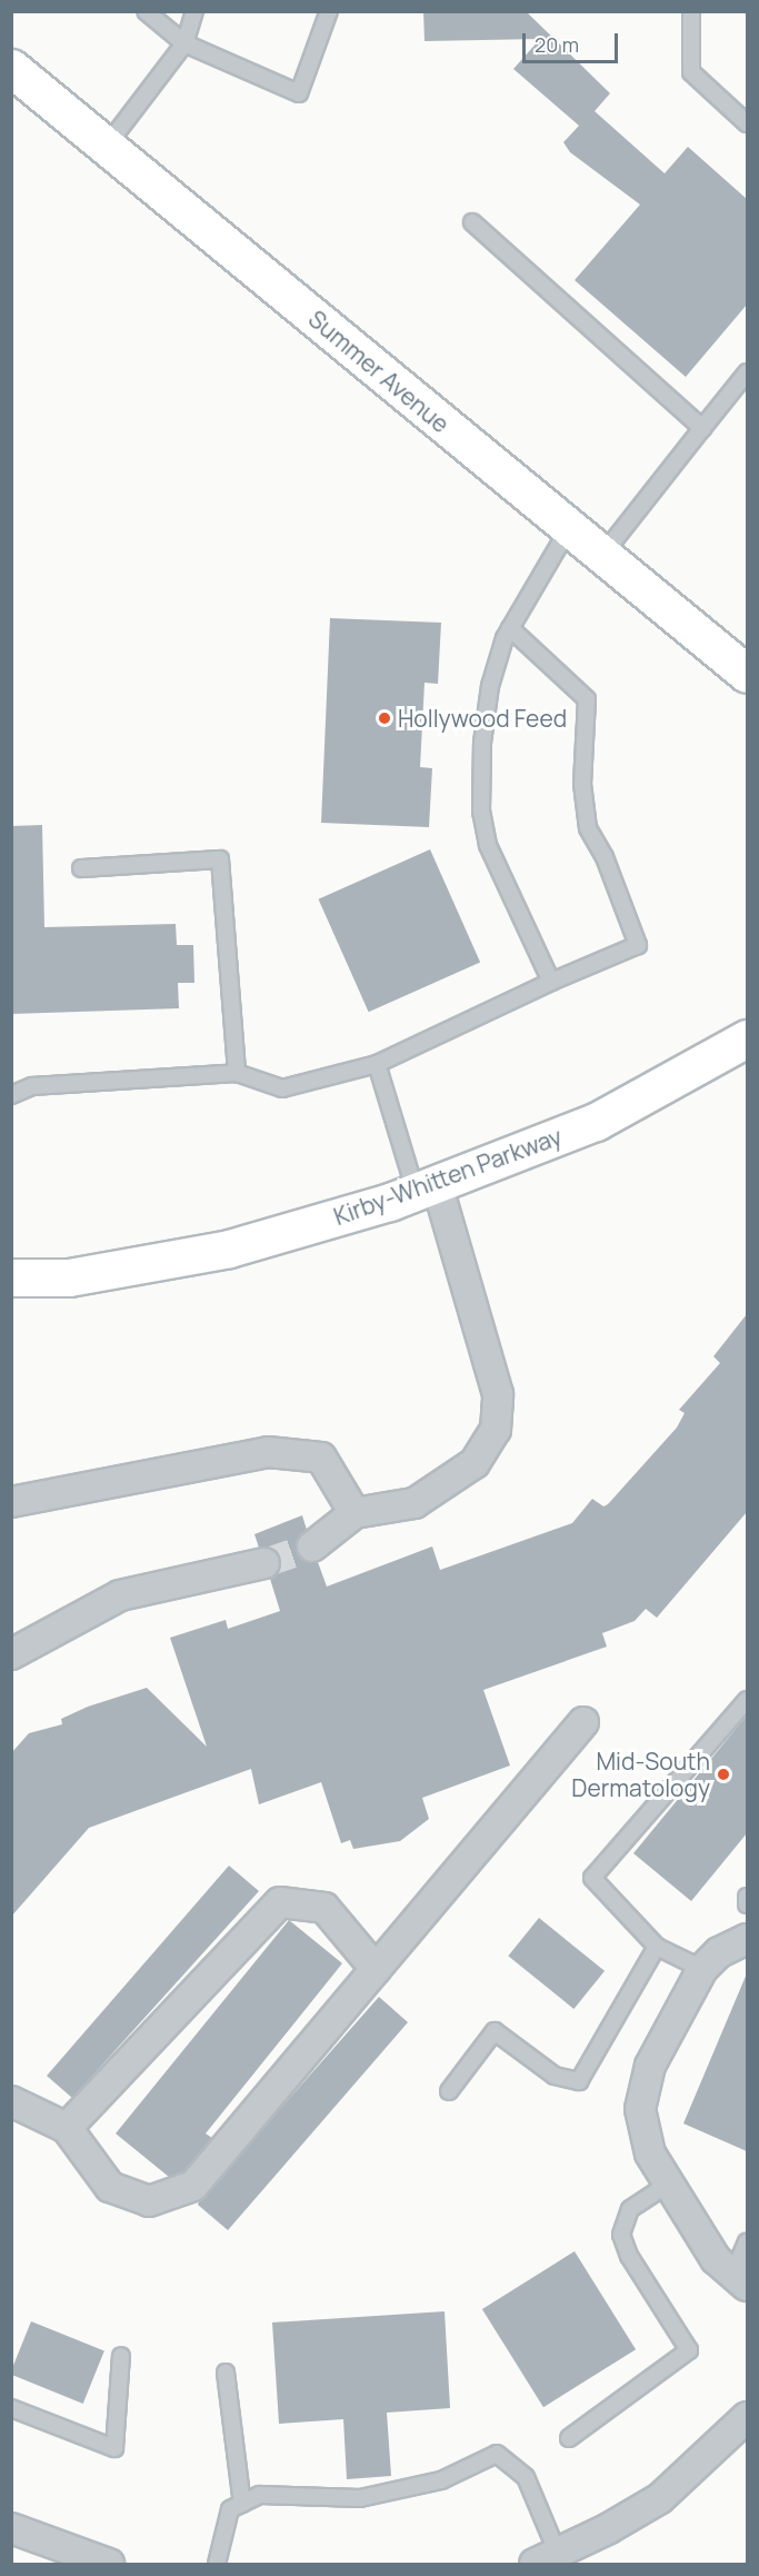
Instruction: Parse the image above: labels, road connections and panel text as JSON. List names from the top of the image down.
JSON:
{
  "streets": {
    "main road": ["Summer Avenue", "Kirby-Whitten Parkway"]
  },
  "places": ["Hollywood Feed", "Mid-South Dermatology"],
  "scale_bar": "20 m"
}
